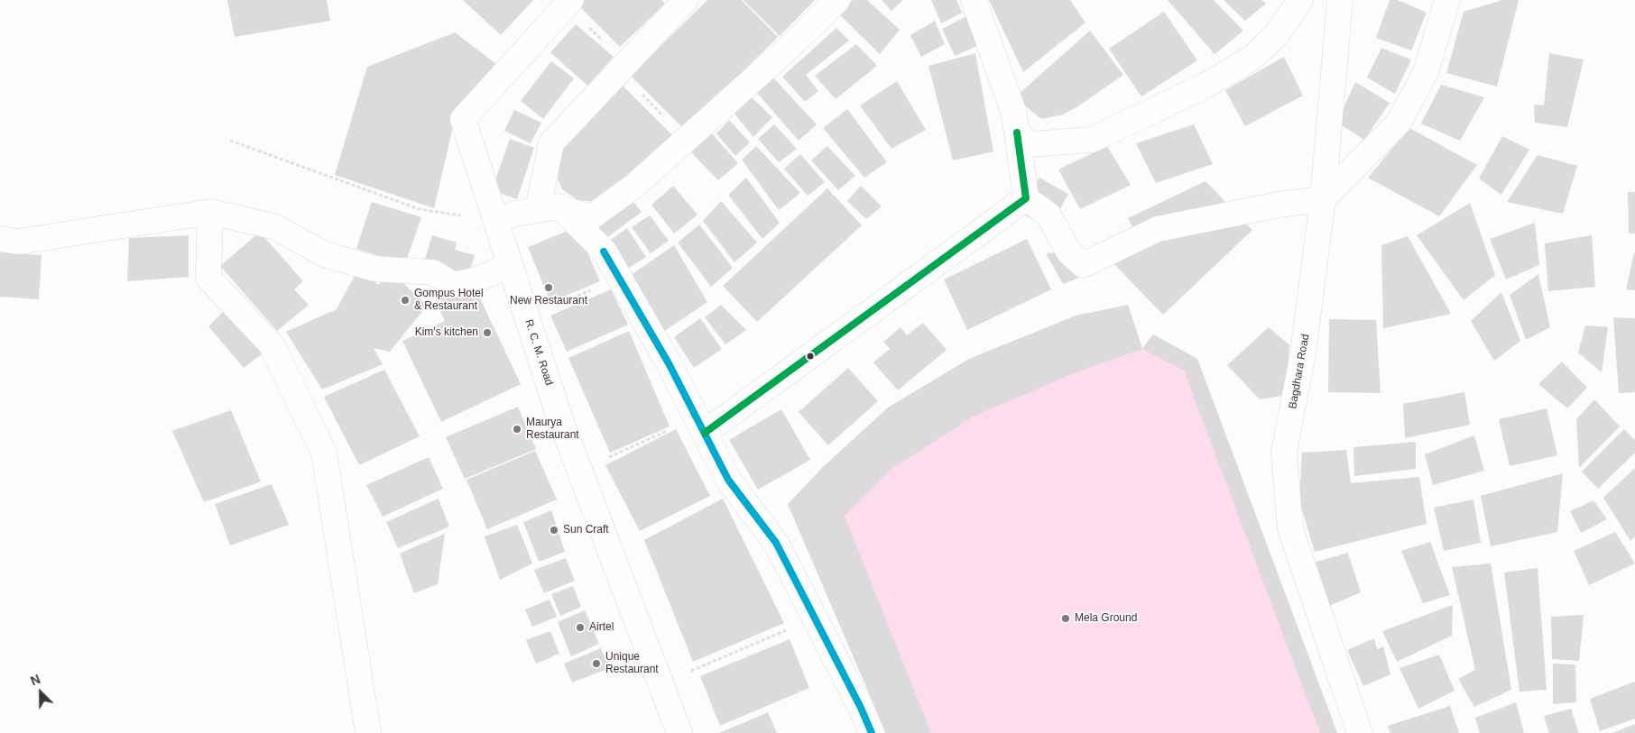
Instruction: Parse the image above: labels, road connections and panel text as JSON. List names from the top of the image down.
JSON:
{
  "streets": {
    "street": ["R. C. M. Road", "Bagdhara Road"]
  },
  "places": [
    "New Restaurant",
    "Gompus Hotel & Restaurant",
    "Kim's kitchen",
    "Maurya Restaurant",
    "Sun Craft",
    "Mela Ground",
    "Airtel",
    "Unique Restaurant"
  ],
  "north": "top left"
}
